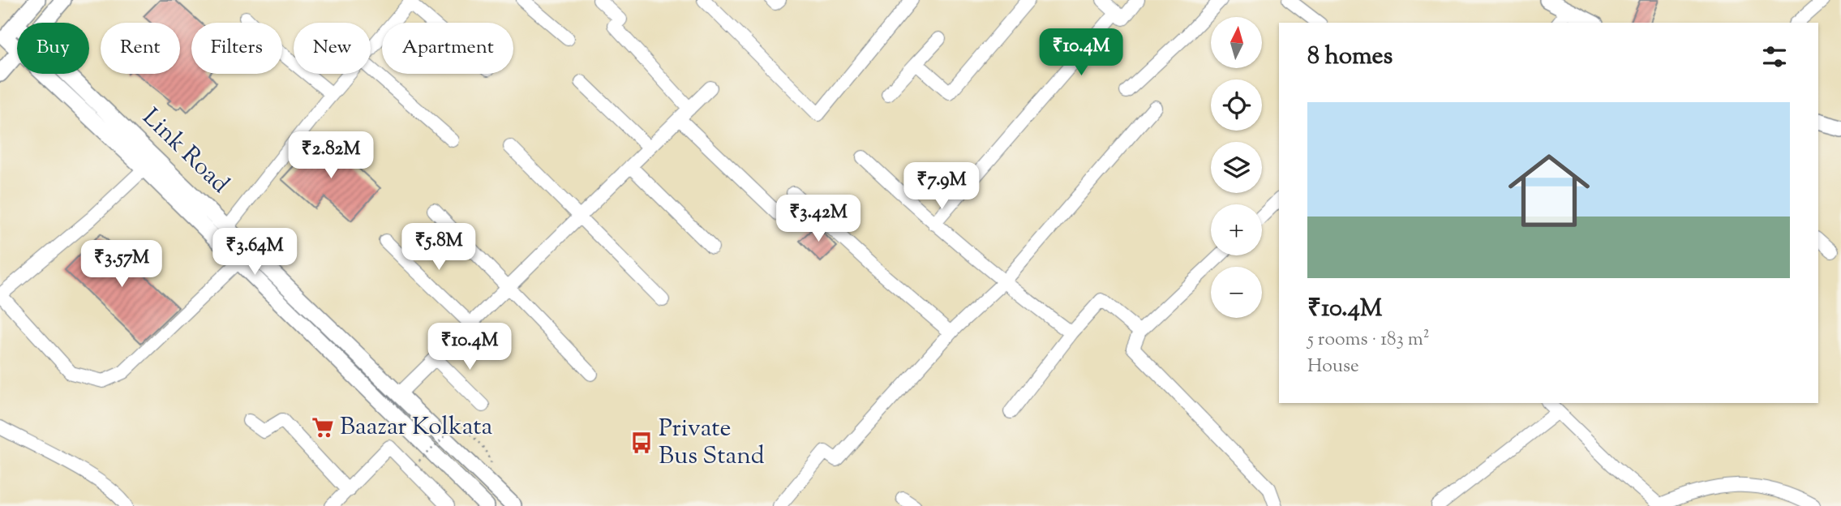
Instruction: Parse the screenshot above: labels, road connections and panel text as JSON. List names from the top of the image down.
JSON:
{
  "streets": {
    "main road": ["Link Road"]
  },
  "places": {
    "supermarket": ["Baazar Kolkata"],
    "bus stop": ["Private Bus Stand"]
  },
  "north": "top",
  "page": {
    "map_buttons": ["+", "−"],
    "chip": [
      "Buy",
      "Rent",
      "Filters",
      "New",
      "Apartment"
    ],
    "heading": "8 homes",
    "price": [
      "₹10.4M",
      "₹2.82M",
      "₹7.9M",
      "₹3.42M",
      "₹5.8M",
      "₹3.64M",
      "₹3.57M",
      "₹10.4M"
    ],
    "list": [
      {
        "name": "₹10.4M",
        "note": "5 rooms · 183 m² · House"
      }
    ]
  }
}
